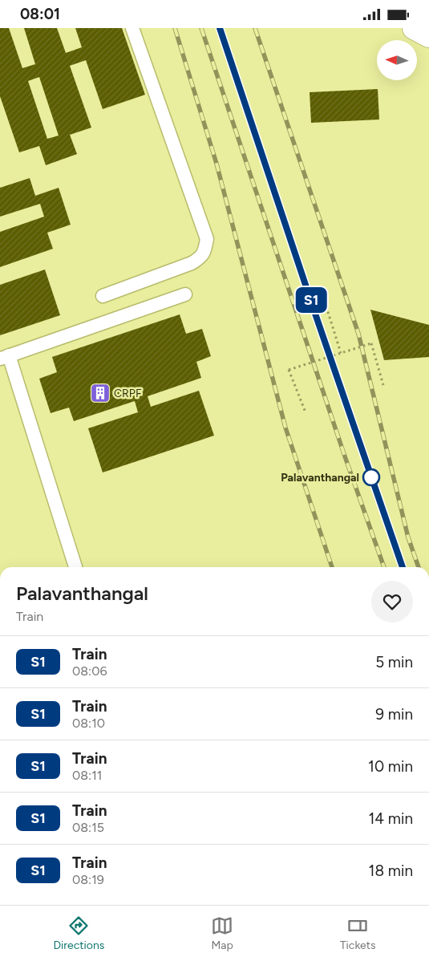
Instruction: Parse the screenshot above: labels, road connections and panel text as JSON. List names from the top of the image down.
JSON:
{
  "places": {
    "building": ["CRPF"],
    "other": ["Palavanthangal"]
  },
  "north": "left",
  "page": {
    "status": "08:01",
    "on_map": "S1",
    "heading": ["Palavanthangal", "Train"],
    "list": [
      {
        "mark": "S1",
        "name": "Train",
        "note": "08:06",
        "value": "5 min"
      },
      {
        "mark": "S1",
        "name": "Train",
        "note": "08:10",
        "value": "9 min"
      },
      {
        "mark": "S1",
        "name": "Train",
        "note": "08:11",
        "value": "10 min"
      },
      {
        "mark": "S1",
        "name": "Train",
        "note": "08:15",
        "value": "14 min"
      },
      {
        "mark": "S1",
        "name": "Train",
        "note": "08:19",
        "value": "18 min"
      }
    ],
    "tabs": ["Directions", "Map", "Tickets"]
  }
}
